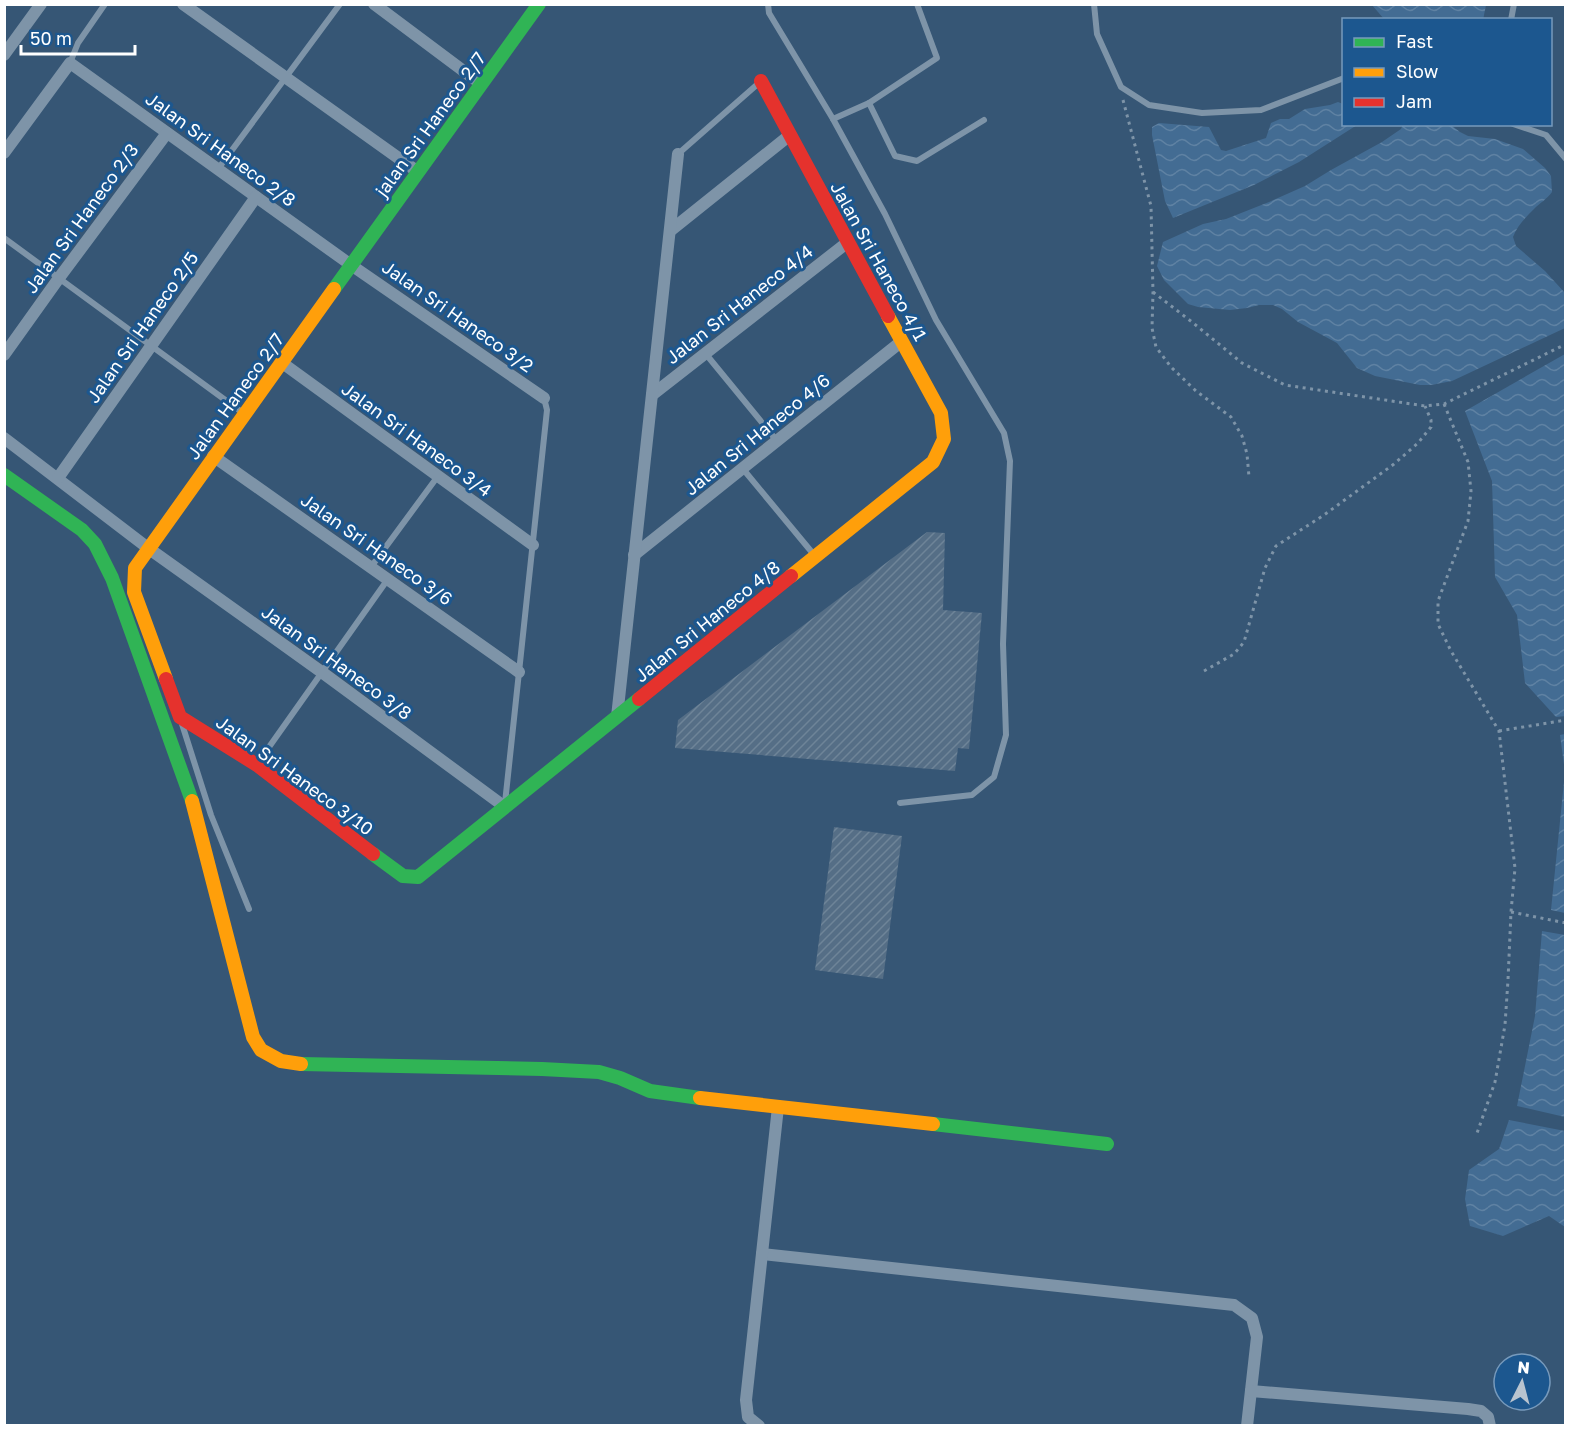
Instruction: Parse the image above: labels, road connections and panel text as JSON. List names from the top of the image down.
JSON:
{
  "streets": {
    "street": [
      "jalan Sri Haneco 2/7",
      "Jalan Sri Haneco 2/8",
      "Jalan Sri Haneco 2/3",
      "Jalan Sri Haneco 4/1",
      "Jalan Sri Haneco 4/4",
      "Jalan Sri Haneco 3/2",
      "Jalan Sri Haneco 2/5",
      "Jalan Haneco 2/7",
      "Jalan Sri Haneco 4/6",
      "Jalan Sri Haneco 3/4",
      "Jalan Sri Haneco 3/6",
      "Jalan Sri Haneco 4/8",
      "Jalan Sri Haneco 3/8",
      "Jalan Sri Haneco 3/10"
    ]
  },
  "crossings": [
    ["jalan Sri Haneco 2/7", "Jalan Sri Haneco 2/8"],
    ["jalan Sri Haneco 2/7", "Jalan Sri Haneco 3/2"],
    ["jalan Sri Haneco 2/7", "Jalan Haneco 2/7"],
    ["Jalan Sri Haneco 2/8", "Jalan Sri Haneco 2/3"],
    ["Jalan Sri Haneco 2/8", "Jalan Sri Haneco 3/2"],
    ["Jalan Sri Haneco 2/8", "Jalan Sri Haneco 2/5"],
    ["Jalan Sri Haneco 2/8", "Jalan Haneco 2/7"],
    ["Jalan Sri Haneco 4/1", "Jalan Sri Haneco 4/4"],
    ["Jalan Sri Haneco 4/1", "Jalan Sri Haneco 4/6"],
    ["Jalan Sri Haneco 4/1", "Jalan Sri Haneco 4/8"],
    ["Jalan Sri Haneco 3/2", "Jalan Haneco 2/7"],
    ["Jalan Sri Haneco 2/5", "Jalan Sri Haneco 3/8"],
    ["Jalan Haneco 2/7", "Jalan Sri Haneco 3/4"],
    ["Jalan Haneco 2/7", "Jalan Sri Haneco 3/6"],
    ["Jalan Haneco 2/7", "Jalan Sri Haneco 3/8"],
    ["Jalan Sri Haneco 4/8", "Jalan Sri Haneco 3/8"],
    ["Jalan Sri Haneco 4/8", "Jalan Sri Haneco 3/10"],
    ["Jalan Sri Haneco 3/8", "Jalan Sri Haneco 3/10"]
  ],
  "legend": ["Fast", "Slow", "Jam"],
  "scale_bar": "50 m",
  "north": "top"
}
